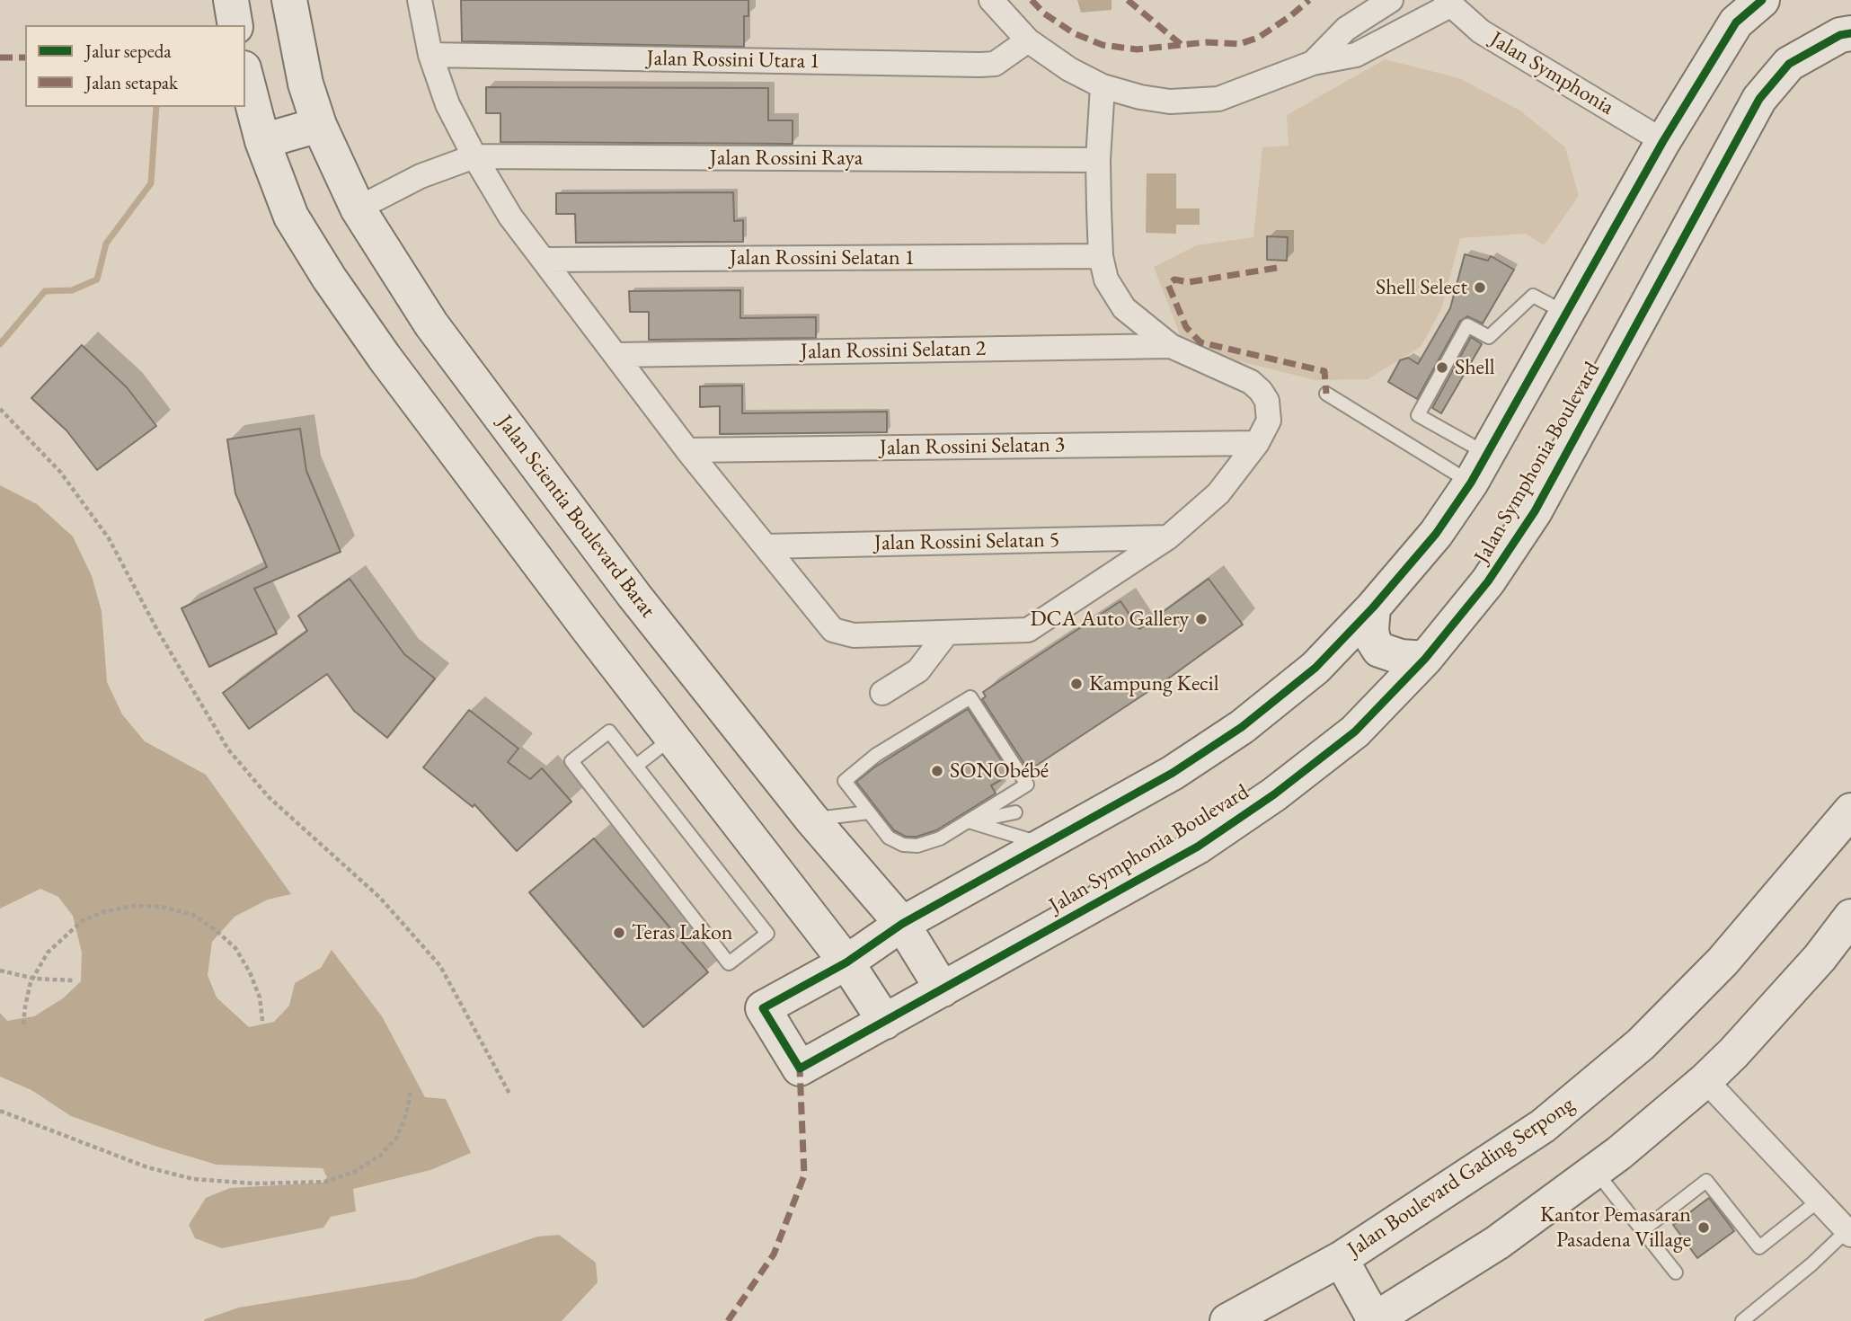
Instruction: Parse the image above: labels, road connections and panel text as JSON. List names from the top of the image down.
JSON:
{
  "streets": {
    "street": [
      "Jalan Rossini Utara 1",
      "Jalan Symphonia",
      "Jalan Rossini Raya",
      "Jalan Rossini Selatan 1",
      "Jalan Rossini Selatan 2",
      "Jalan Rossini Selatan 3",
      "Jalan Symphonia Boulevard",
      "Jalan Scientia Boulevard Barat",
      "Jalan Rossini Selatan 5",
      "Jalan Boulevard Gading Serpong"
    ]
  },
  "crossings": [
    ["Jalan Rossini Raya", "Jalan Scientia Boulevard Barat"],
    ["Jalan Symphonia Boulevard", "Jalan Scientia Boulevard Barat"]
  ],
  "places": [
    "Shell Select",
    "Shell",
    "DCA Auto Gallery",
    "Kampung Kecil",
    "SONObébé",
    "Teras Lakon",
    "Kantor Pemasaran Pasadena Village"
  ],
  "legend": ["Jalur sepeda", "Jalan setapak"]
}
